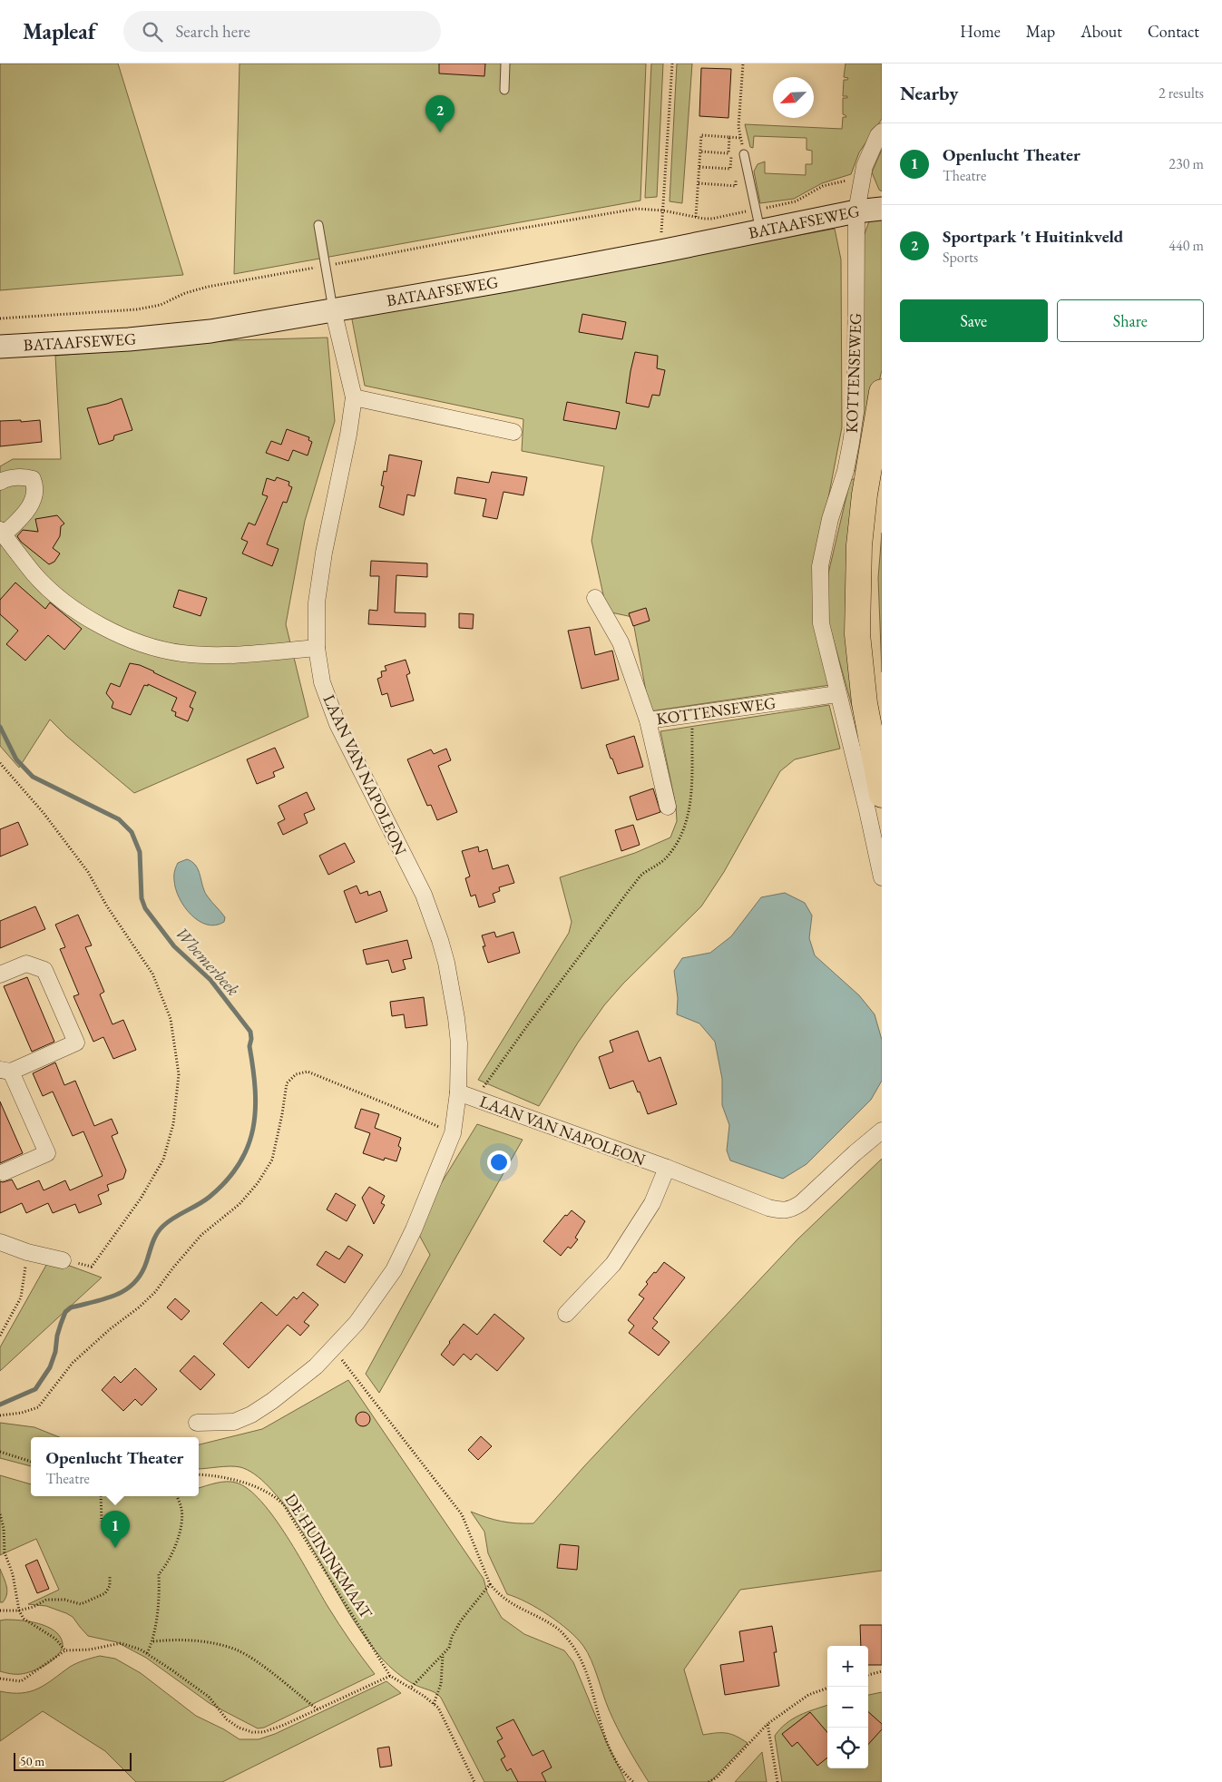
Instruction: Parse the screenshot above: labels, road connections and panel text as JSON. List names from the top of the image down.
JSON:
{
  "streets": {
    "main road": ["BATAAFSEWEG", "KOTTENSEWEG"],
    "street": ["LAAN VAN NAPOLEON"],
    "path": ["DE HUININKMAAT"]
  },
  "crossings": [
    ["BATAAFSEWEG", "KOTTENSEWEG"],
    ["BATAAFSEWEG", "LAAN VAN NAPOLEON"]
  ],
  "water": ["Whemerbeek"],
  "scale_bar": "50 m",
  "north": "bottom left",
  "page": {
    "header": "Mapleaf",
    "search": "Search here",
    "nav": [
      "Home",
      "Map",
      "About",
      "Contact"
    ],
    "heading": ["Nearby", "2 results"],
    "pins": ["2", "1"],
    "list": [
      {
        "mark": "1",
        "name": "Openlucht Theater",
        "note": "Theatre",
        "value": "230 m"
      },
      {
        "mark": "2",
        "name": "Sportpark 't Huitinkveld",
        "note": "Sports",
        "value": "440 m"
      }
    ],
    "buttons": ["Save", "Share"],
    "popup": ["Openlucht Theater", "Theatre"],
    "map_buttons": ["+", "−"],
    "scale": "50 m"
  }
}
